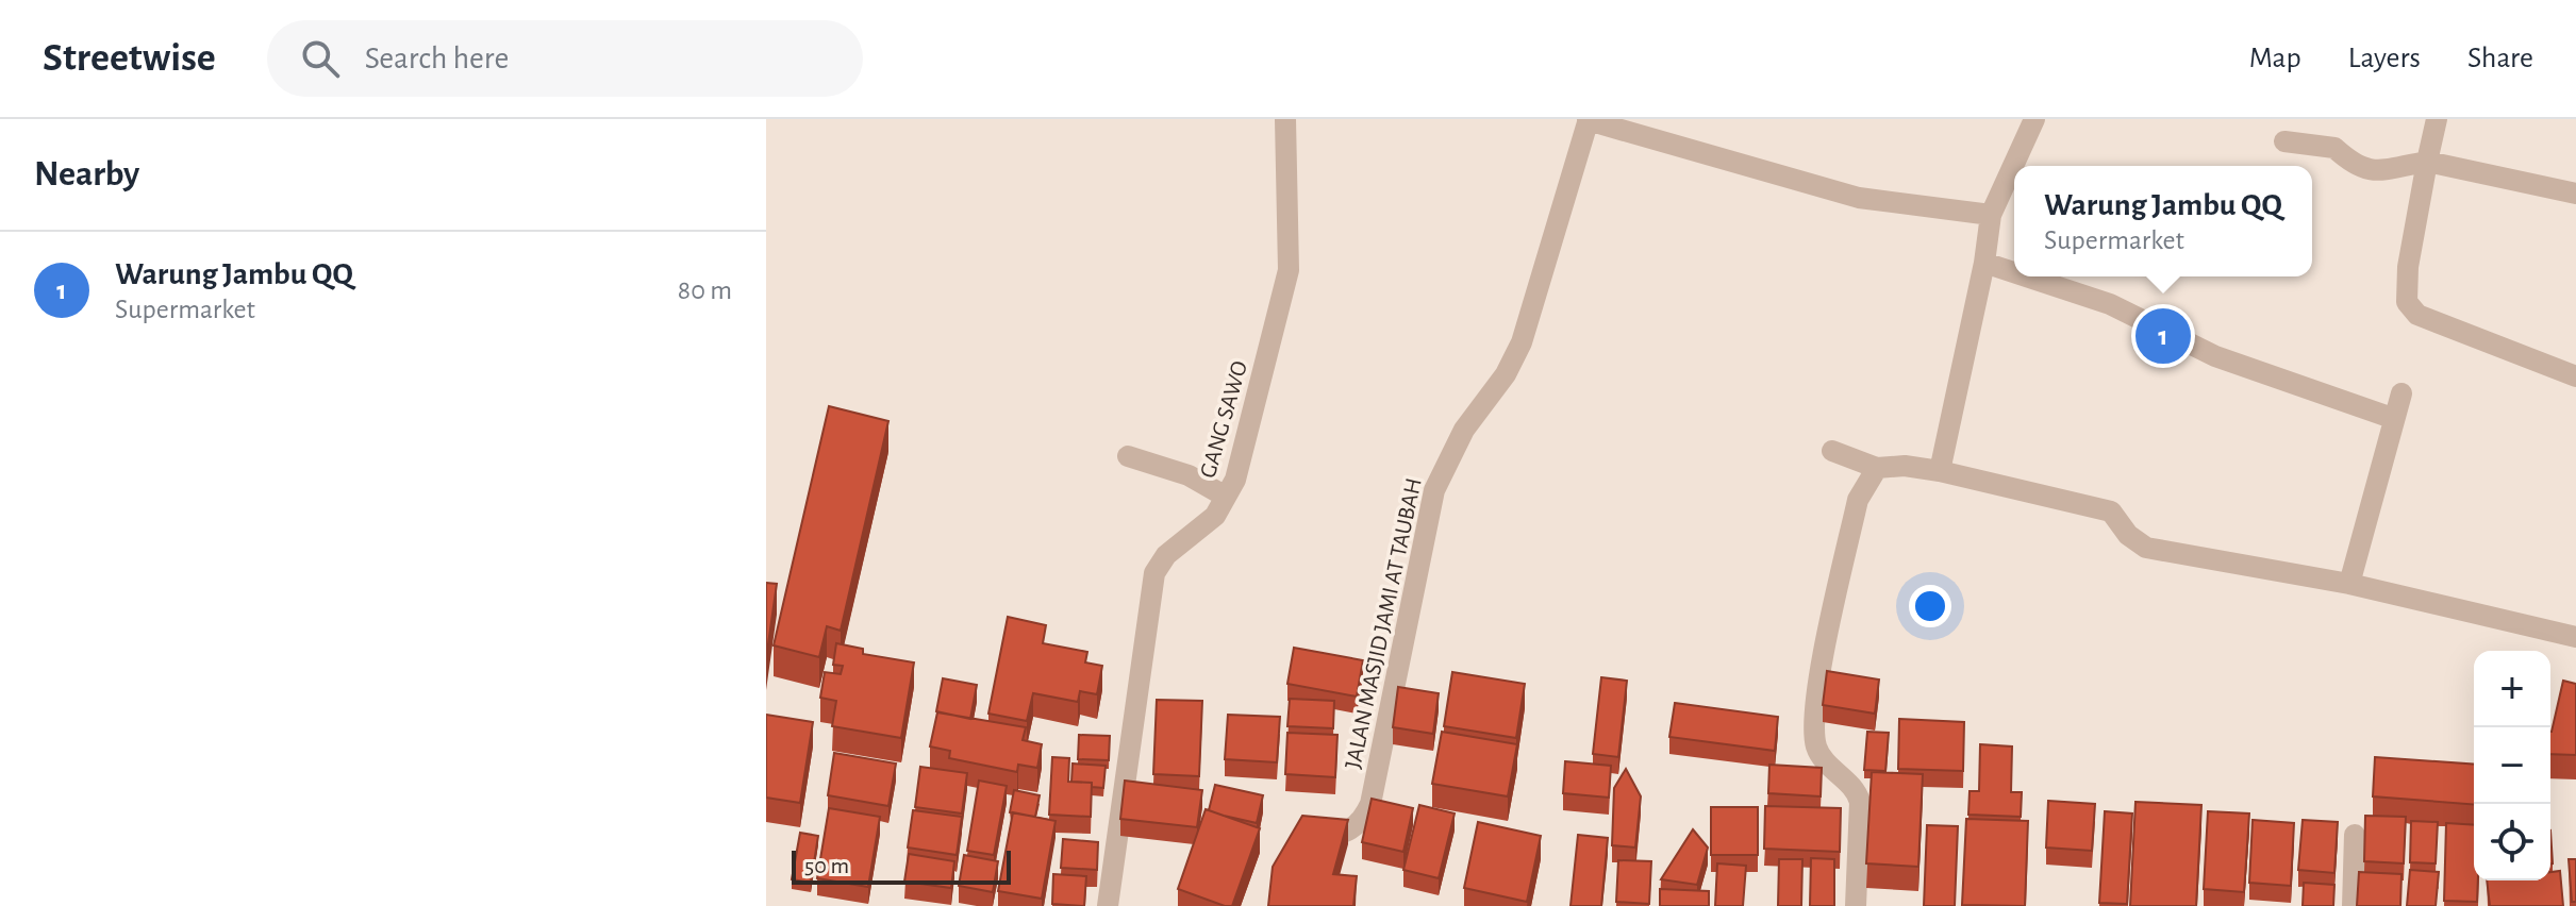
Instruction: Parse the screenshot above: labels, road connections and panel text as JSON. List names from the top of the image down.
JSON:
{
  "streets": {
    "street": ["GANG SAWO", "JALAN MASJID JAMI AT TAUBAH"]
  },
  "scale_bar": "50 m",
  "page": {
    "header": "Streetwise",
    "search": "Search here",
    "nav": ["Map", "Layers", "Share"],
    "heading": "Nearby",
    "popup": ["Warung Jambu QQ", "Supermarket"],
    "list": [
      {
        "mark": "1",
        "name": "Warung Jambu QQ",
        "note": "Supermarket",
        "value": "80 m"
      }
    ],
    "pins": "1",
    "map_buttons": ["+", "−"],
    "scale": "50 m"
  }
}
